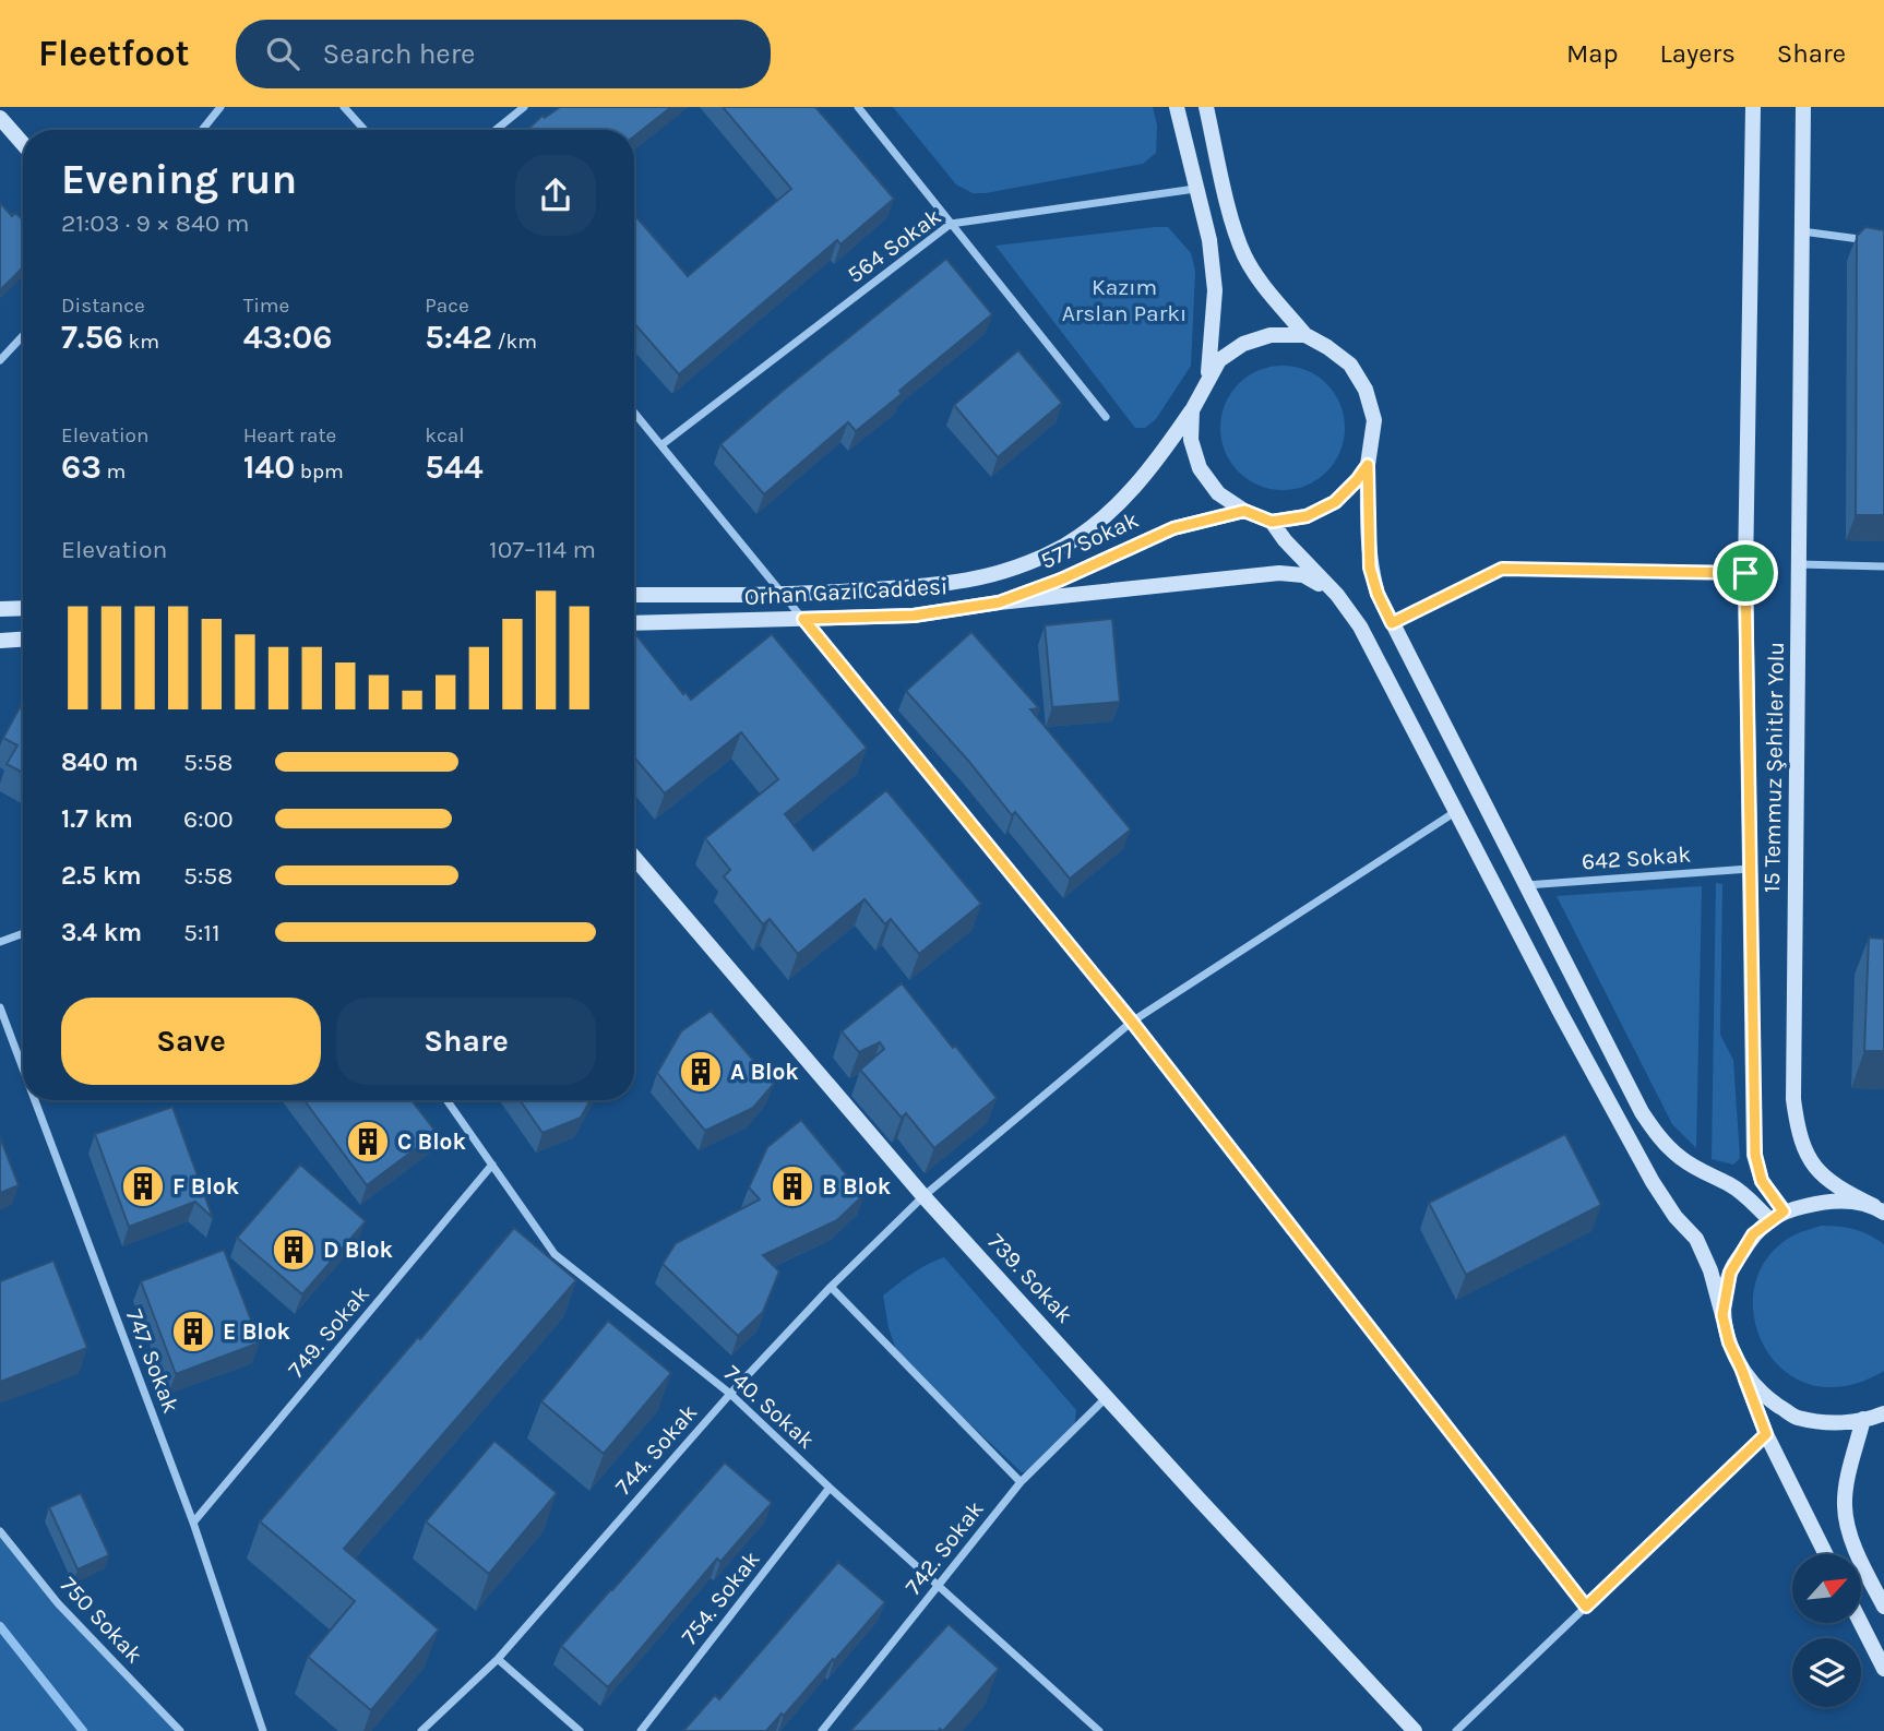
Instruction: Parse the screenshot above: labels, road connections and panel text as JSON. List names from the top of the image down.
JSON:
{
  "streets": {
    "main road": [
      "577 Sokak",
      "Orhan Gazi Caddesi",
      "15 Temmuz Şehitler Yolu",
      "739. Sokak"
    ],
    "street": [
      "564 Sokak",
      "642 Sokak",
      "749. Sokak",
      "747. Sokak",
      "740. Sokak",
      "744. Sokak",
      "742. Sokak",
      "754. Sokak",
      "750 Sokak"
    ]
  },
  "crossings": [
    ["577 Sokak", "Orhan Gazi Caddesi"],
    ["15 Temmuz Şehitler Yolu", "642 Sokak"],
    ["739. Sokak", "744. Sokak"],
    ["739. Sokak", "742. Sokak"],
    ["749. Sokak", "747. Sokak"],
    ["749. Sokak", "740. Sokak"],
    ["740. Sokak", "744. Sokak"],
    ["740. Sokak", "742. Sokak"],
    ["740. Sokak", "754. Sokak"]
  ],
  "parks": ["Kazım Arslan Parkı"],
  "places": {
    "building": [
      "A Blok",
      "C Blok",
      "F Blok",
      "B Blok",
      "D Blok",
      "E Blok"
    ]
  },
  "north": "top right",
  "page": {
    "header": "Fleetfoot",
    "search": "Search here",
    "nav": ["Map", "Layers", "Share"],
    "heading": ["Evening run", "21:03 · 9 × 840 m"],
    "stats": [
      ["Distance", "7.56 km"],
      ["Time", "43:06"],
      ["Pace", "5:42 /km"],
      ["Elevation", "63 m"],
      ["Heart rate", "140 bpm"],
      ["kcal", "544"]
    ],
    "chart": ["Elevation", "107–114 m"],
    "list": [
      {
        "name": "840 m",
        "note": "5:58"
      },
      {
        "name": "1.7 km",
        "note": "6:00"
      },
      {
        "name": "2.5 km",
        "note": "5:58"
      },
      {
        "name": "3.4 km",
        "note": "5:11"
      }
    ],
    "buttons": ["Save", "Share"]
  }
}
